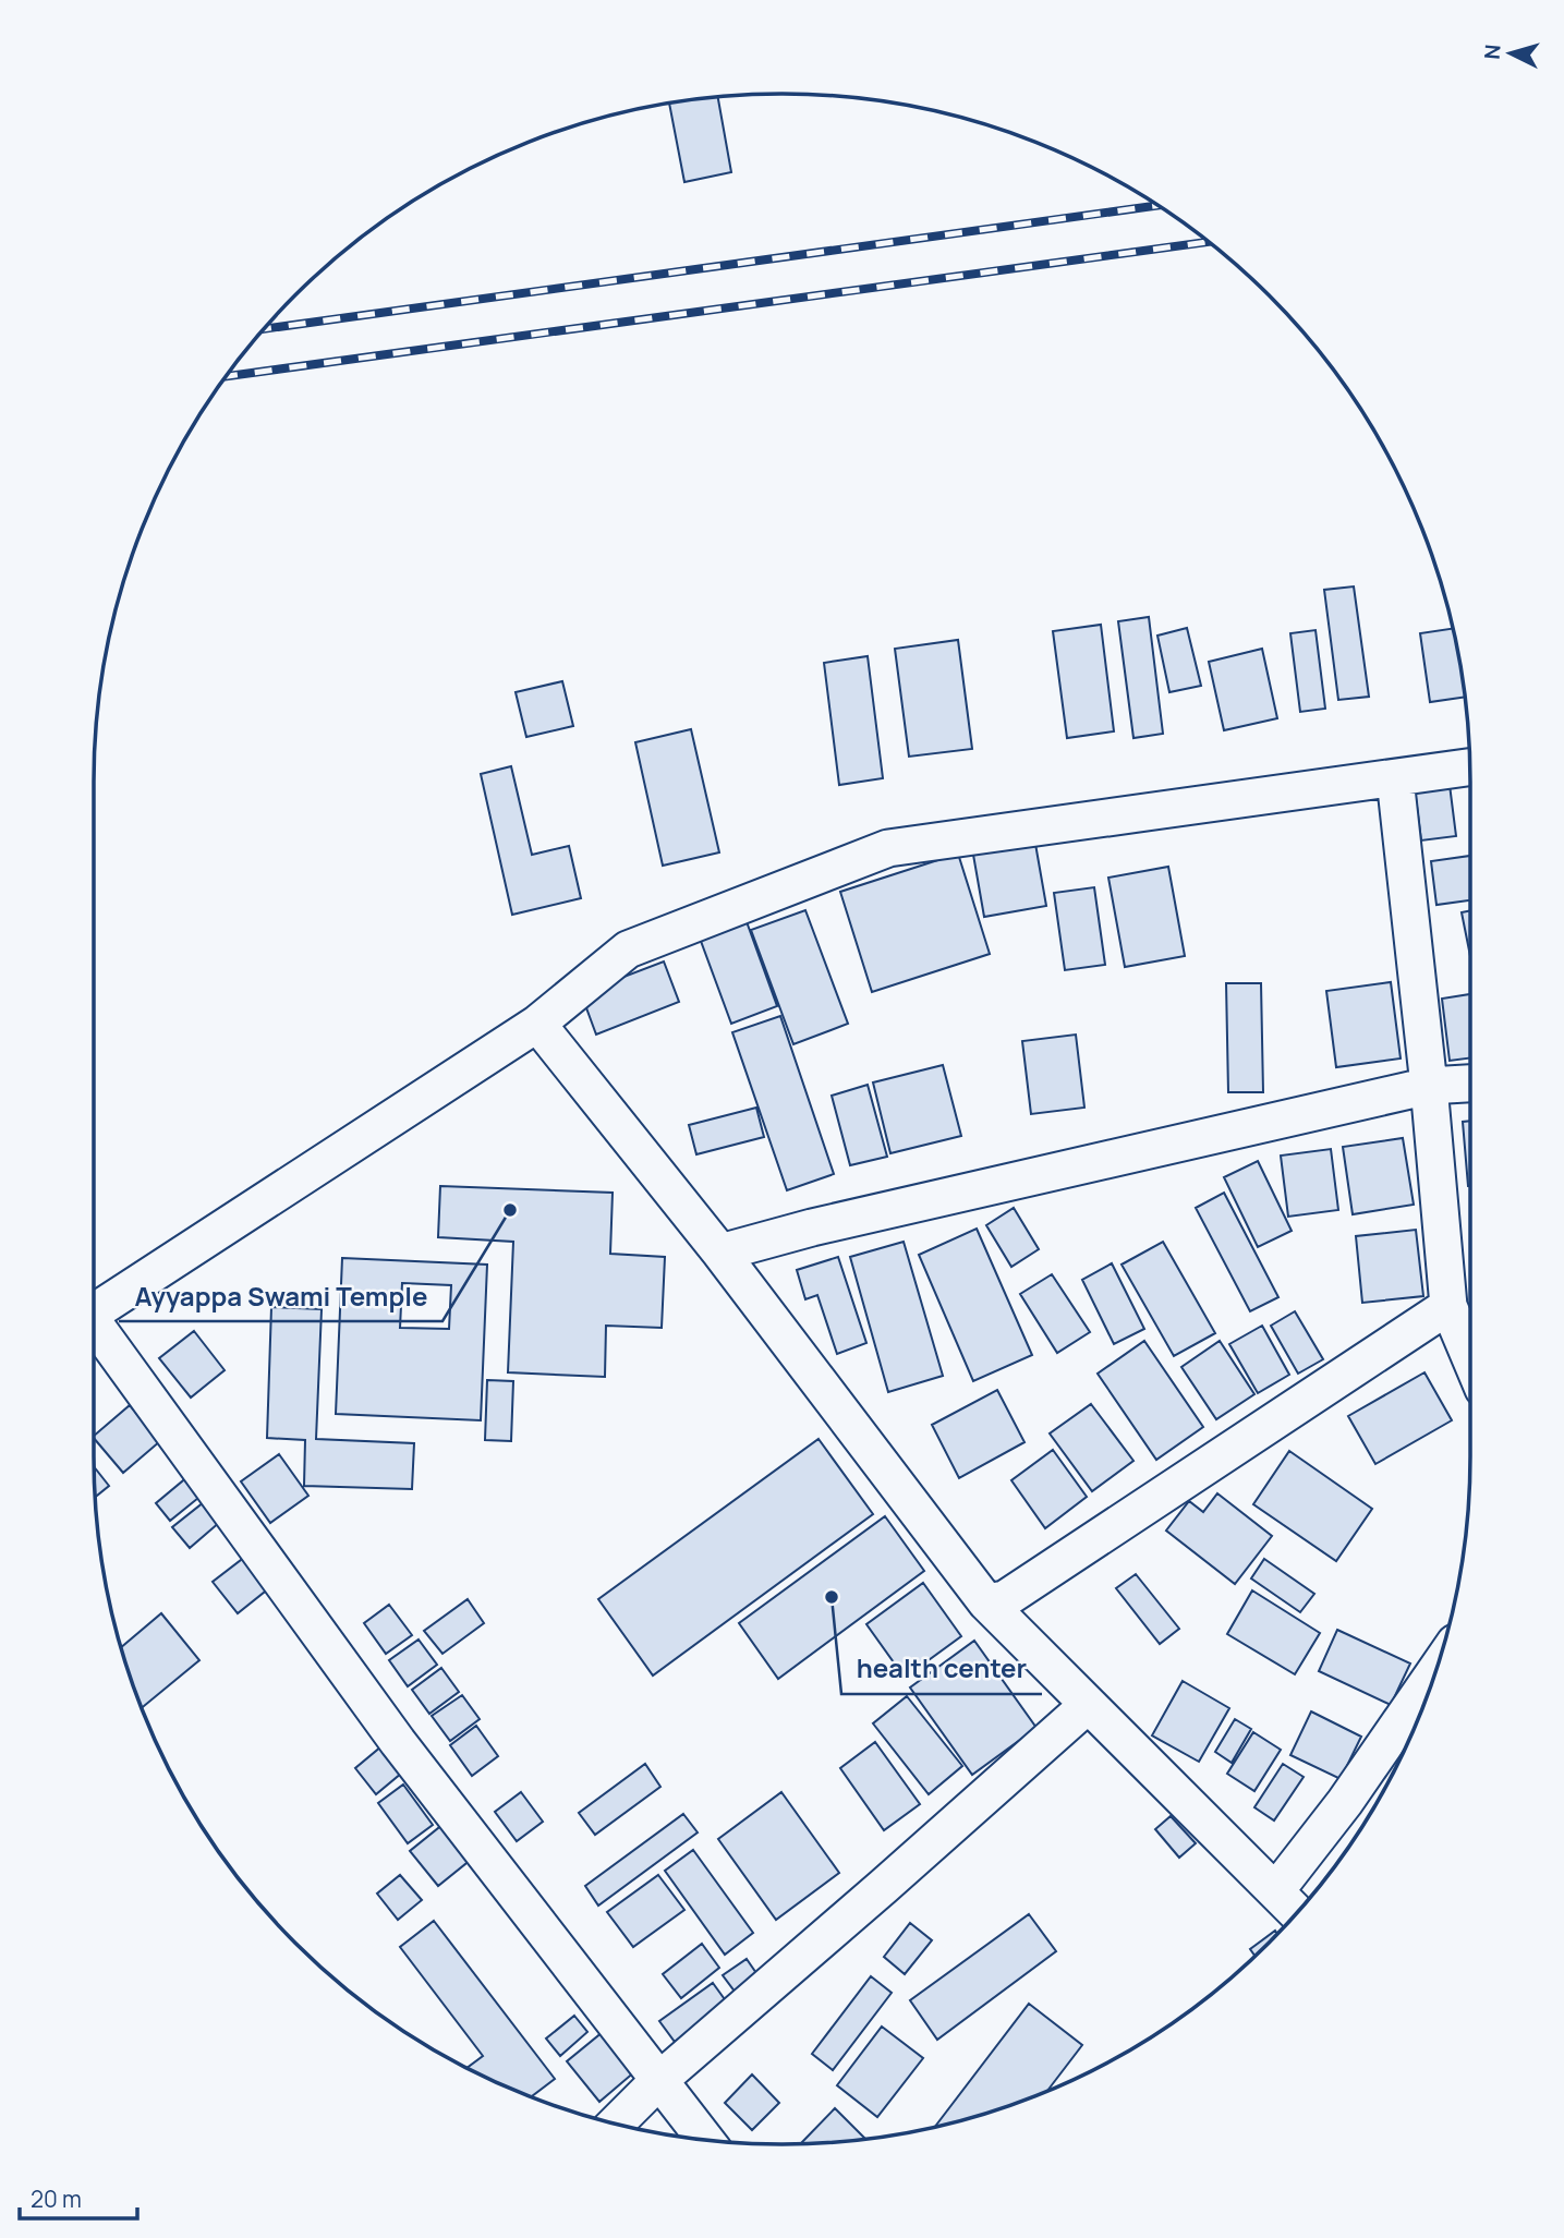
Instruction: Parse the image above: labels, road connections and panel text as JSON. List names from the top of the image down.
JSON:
{
  "places": ["Ayyappa Swami Temple", "health center"],
  "scale_bar": "20 m",
  "north": "left"
}
